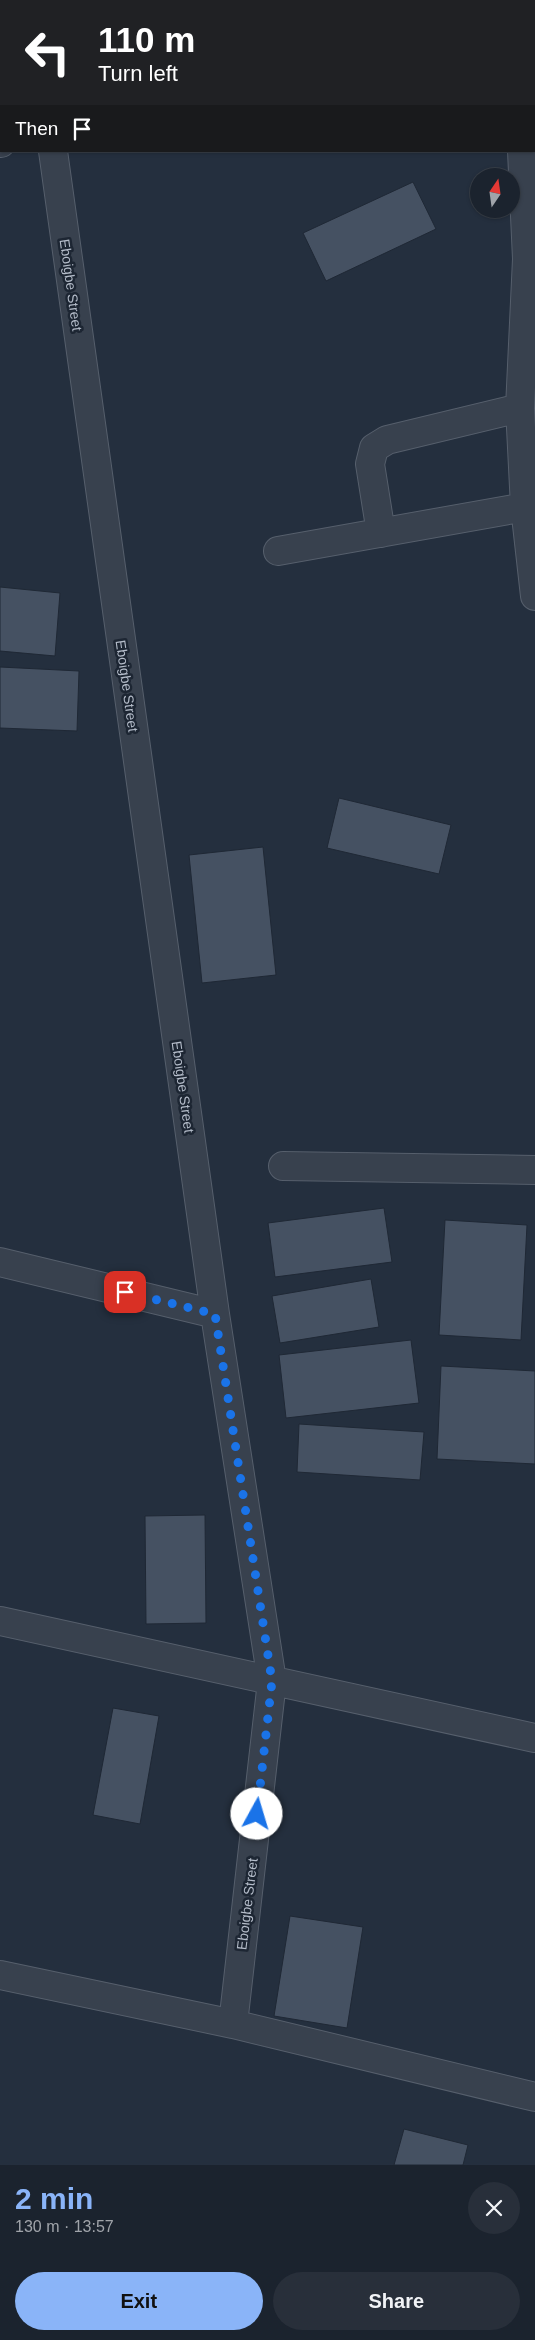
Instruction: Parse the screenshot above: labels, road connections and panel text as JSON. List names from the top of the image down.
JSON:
{
  "streets": {
    "street": ["Eboigbe Street"]
  },
  "north": "top",
  "page": {
    "turn": ["110 m", "Turn left"],
    "then": "Then",
    "heading": ["2 min", "130 m · 13:57"],
    "buttons": ["Exit", "Share"]
  }
}
